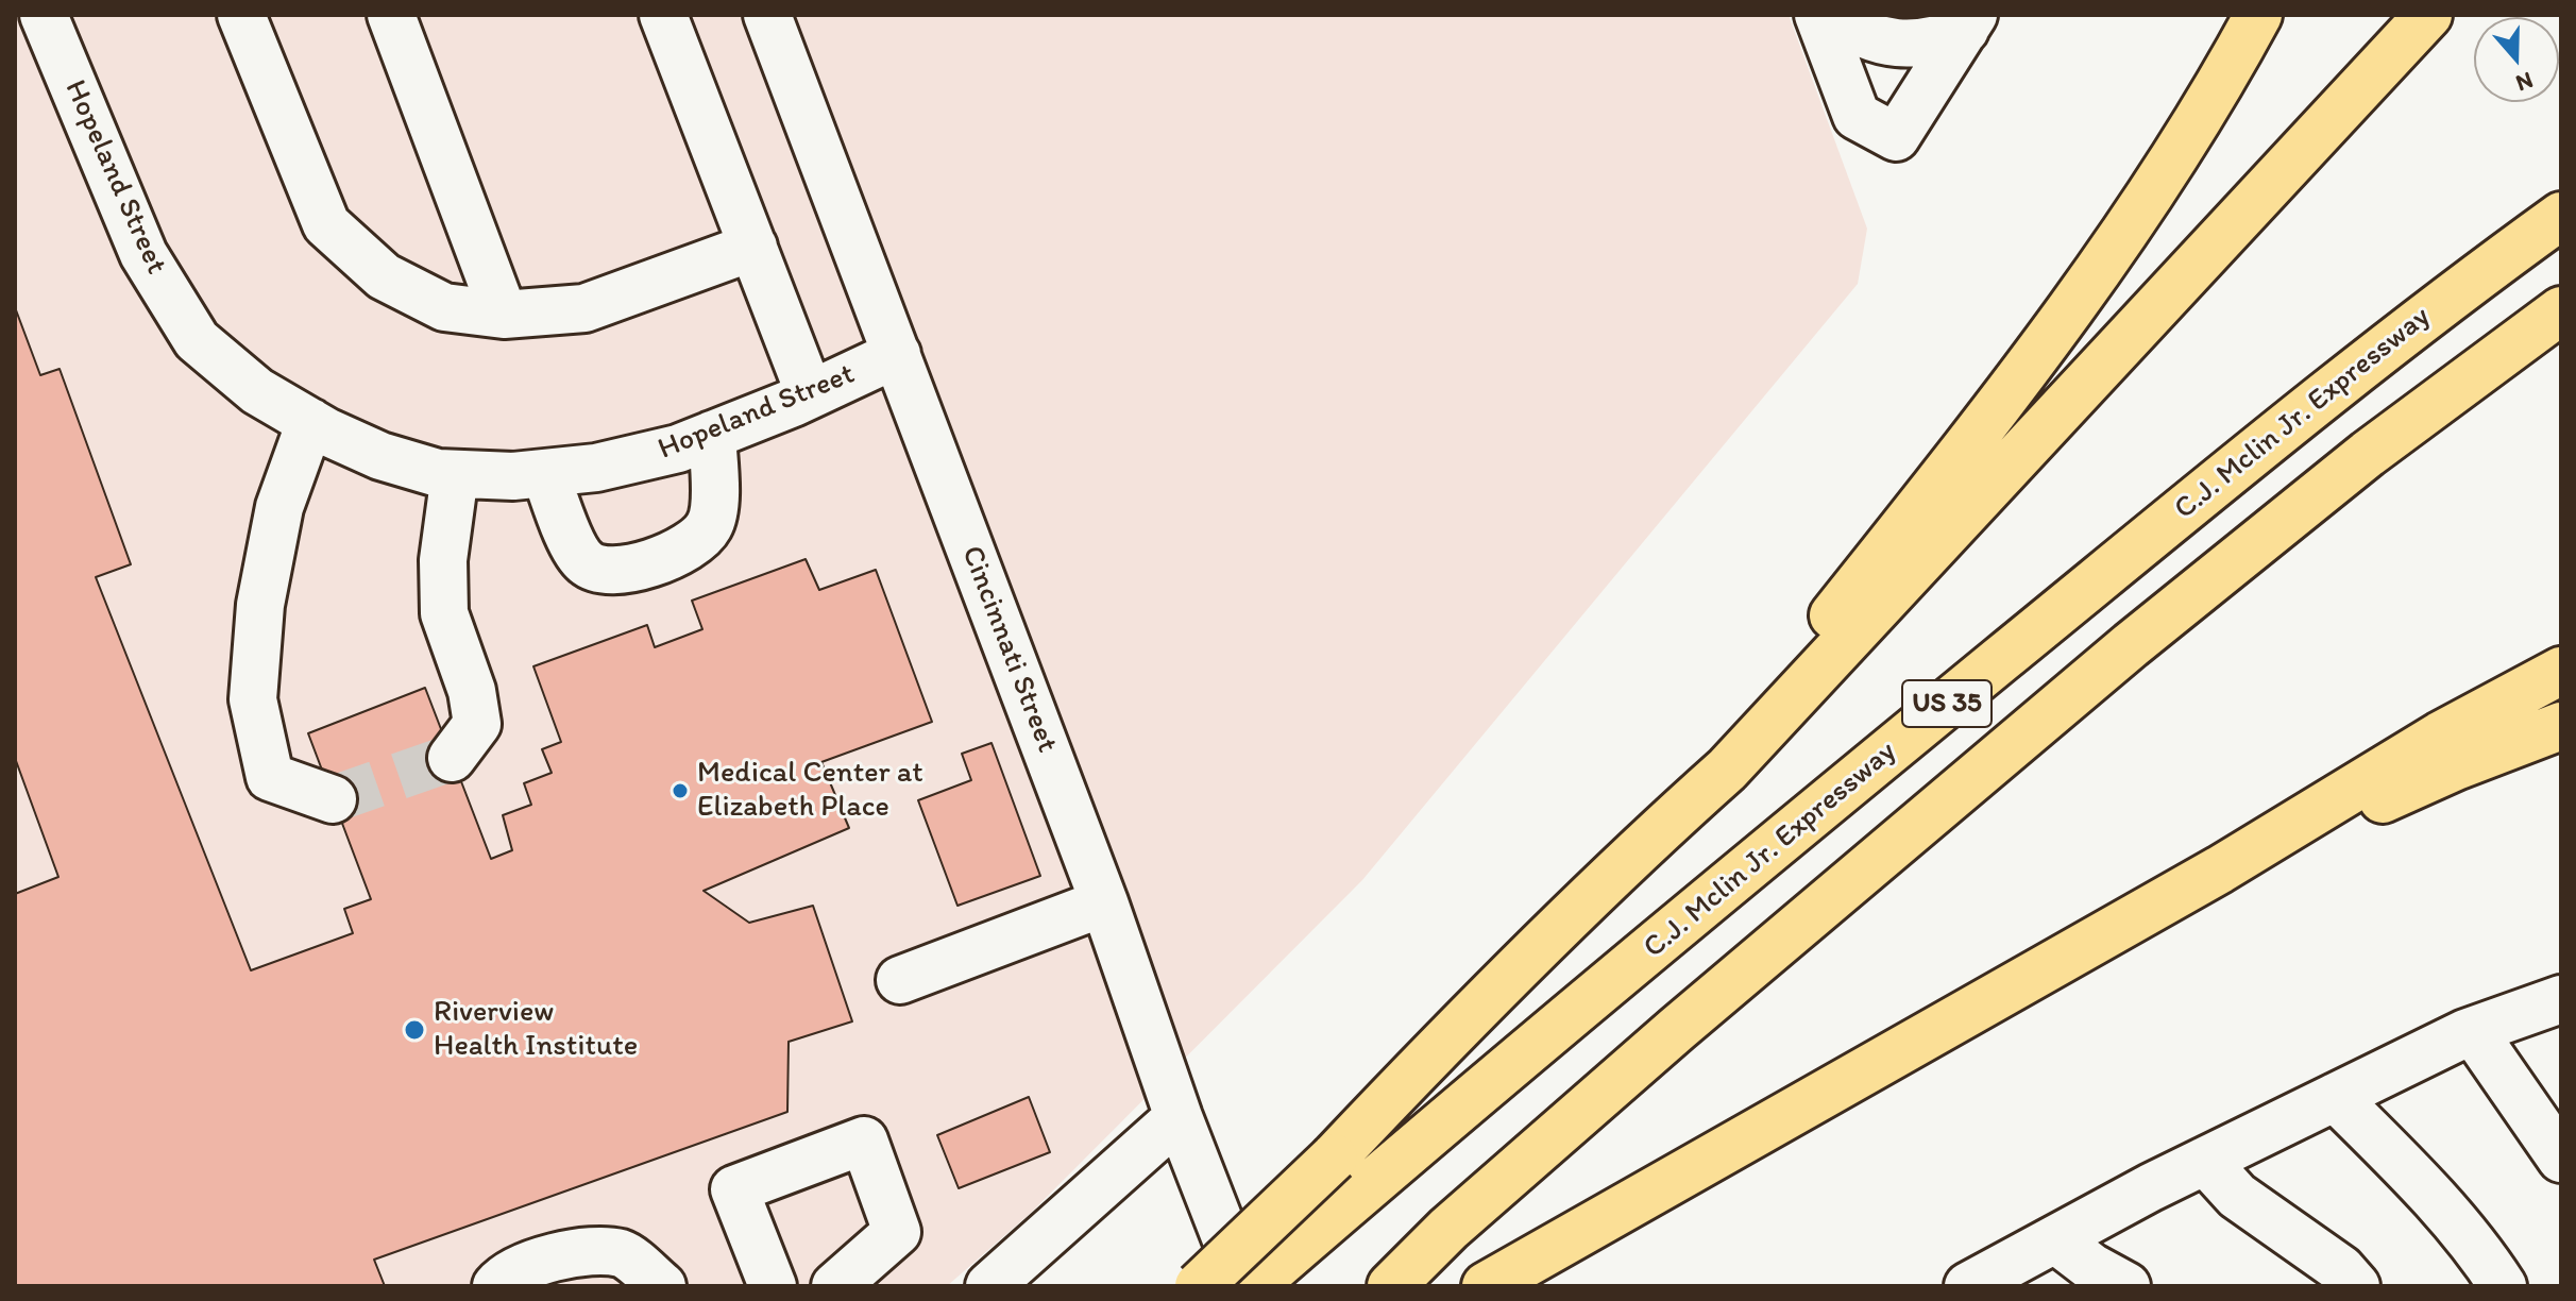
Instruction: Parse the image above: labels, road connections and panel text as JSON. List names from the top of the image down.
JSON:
{
  "streets": {
    "highway": ["C.J. Mclin Jr. Expressway", "US 35"],
    "street": ["Hopeland Street", "Cincinnati Street"]
  },
  "crossings": [
    ["Hopeland Street", "Cincinnati Street"]
  ],
  "places": ["Medical Center at Elizabeth Place", "Riverview Health Institute"],
  "north": "bottom"
}
